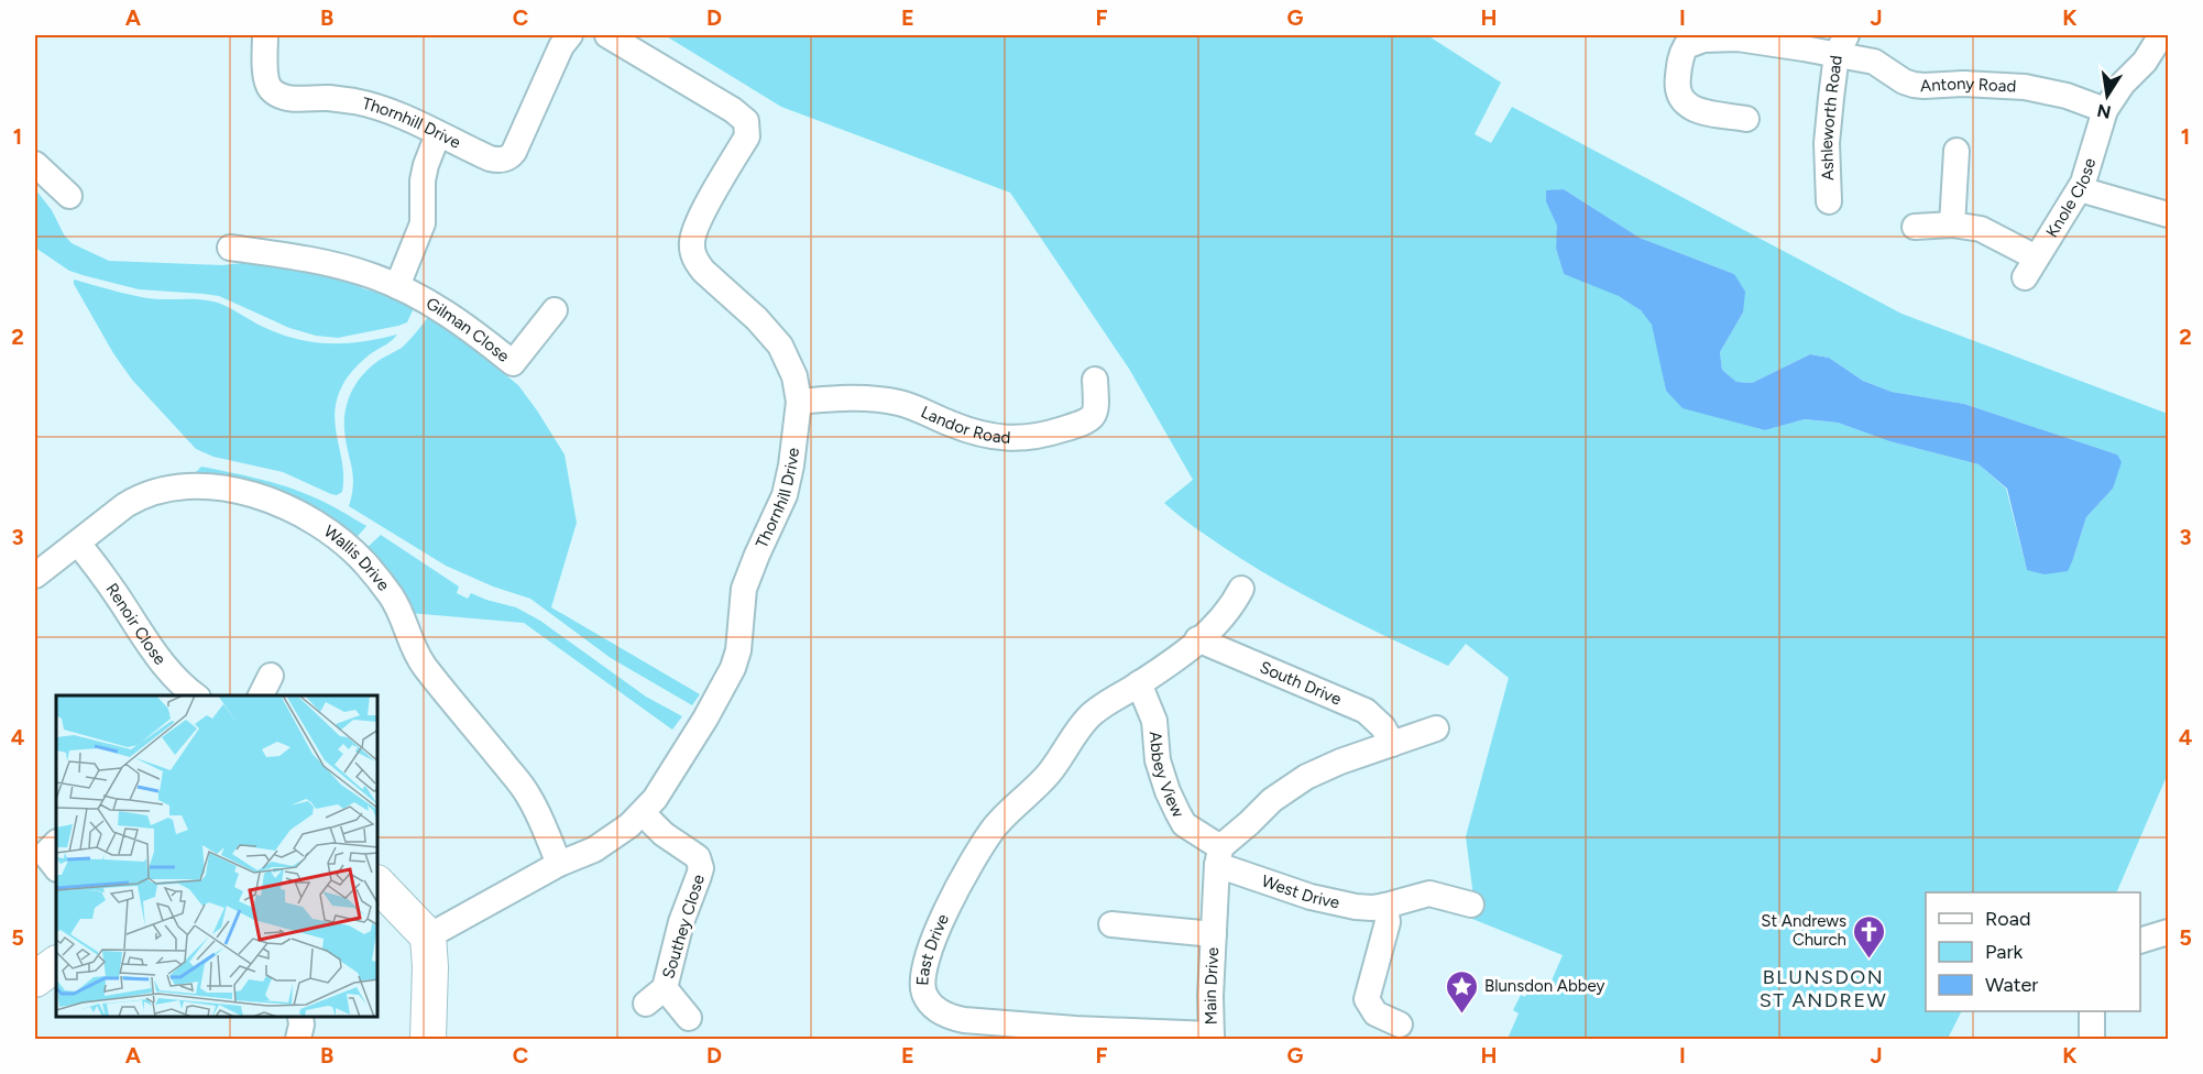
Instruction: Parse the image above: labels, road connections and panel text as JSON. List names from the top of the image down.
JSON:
{
  "streets": {
    "street": [
      "Antony Road",
      "Ashleworth Road",
      "Thornhill Drive",
      "Knole Close",
      "Gilman Close",
      "Landor Road",
      "Wallis Drive",
      "Renoir Close",
      "South Drive",
      "Abbey View",
      "West Drive",
      "Southey Close",
      "East Drive",
      "Main Drive"
    ]
  },
  "crossings": [
    ["Antony Road", "Ashleworth Road"],
    ["Antony Road", "Knole Close"],
    ["Thornhill Drive", "Landor Road"],
    ["Thornhill Drive", "Wallis Drive"],
    ["Thornhill Drive", "Southey Close"],
    ["Wallis Drive", "Renoir Close"],
    ["Abbey View", "West Drive"],
    ["Abbey View", "East Drive"],
    ["Abbey View", "Main Drive"],
    ["West Drive", "Main Drive"],
    ["East Drive", "Main Drive"]
  ],
  "districts": ["BLUNSDON ST ANDREW"],
  "places": {
    "church": ["St Andrews Church"],
    "place": ["Blunsdon Abbey"]
  },
  "legend": ["Road", "Park", "Water"],
  "north": "bottom",
  "grid": {
    "columns": [
      "A",
      "B",
      "C",
      "D",
      "E",
      "F",
      "G",
      "H",
      "I",
      "J",
      "K"
    ],
    "rows": [
      "1",
      "2",
      "3",
      "4",
      "5"
    ]
  }
}
